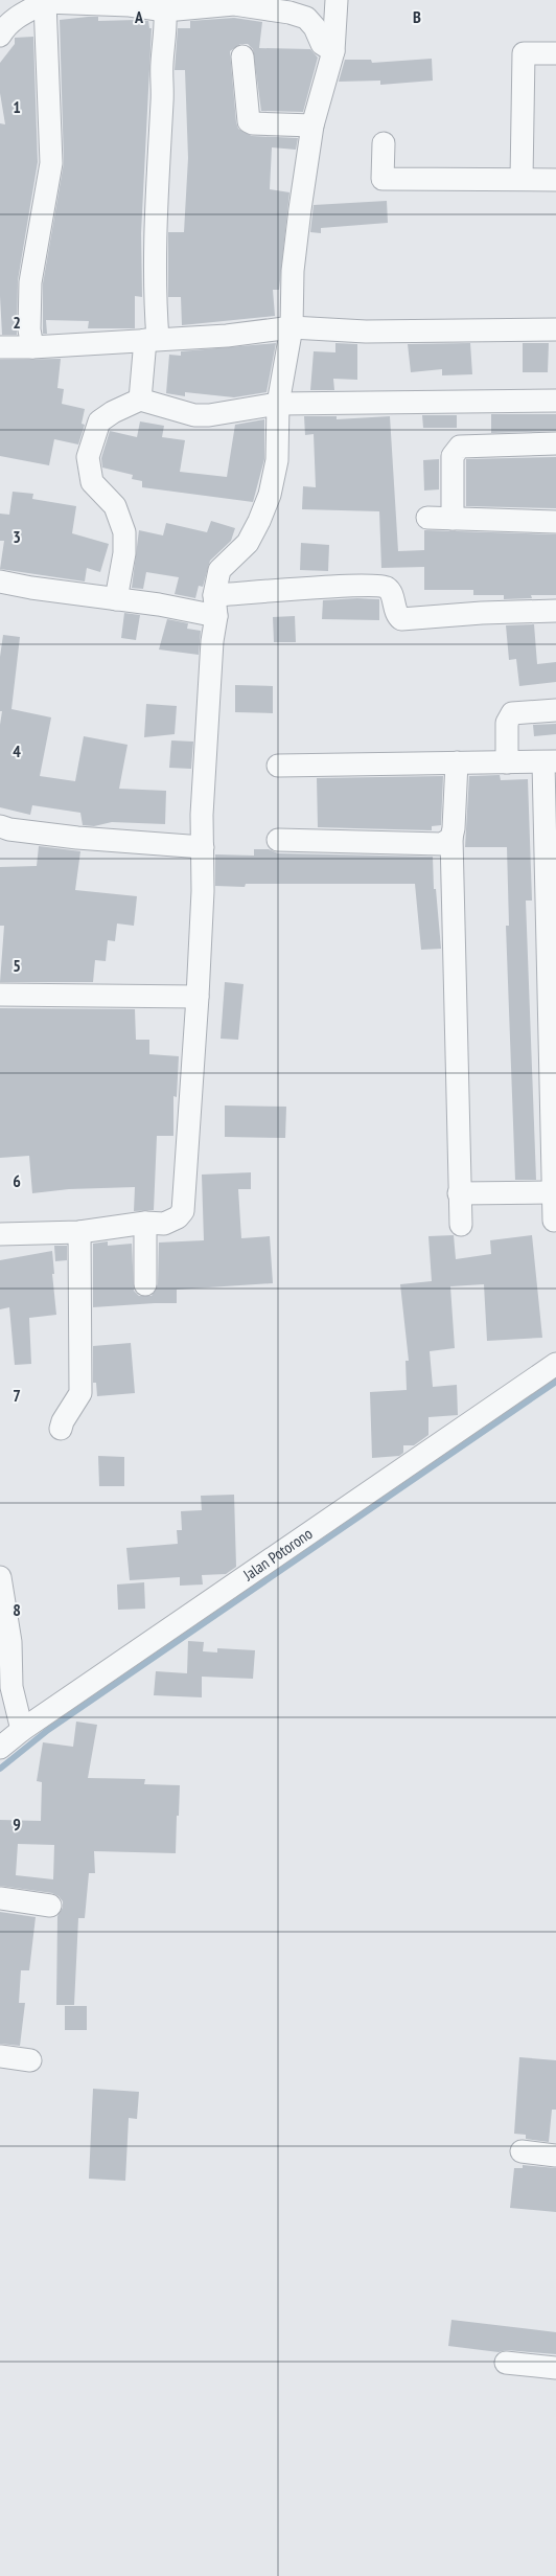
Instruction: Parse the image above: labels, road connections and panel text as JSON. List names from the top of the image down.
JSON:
{
  "streets": {
    "street": ["Jalan Potorono"]
  },
  "grid": {
    "columns": ["A", "B"],
    "rows": [
      "1",
      "2",
      "3",
      "4",
      "5",
      "6",
      "7",
      "8",
      "9"
    ]
  }
}
